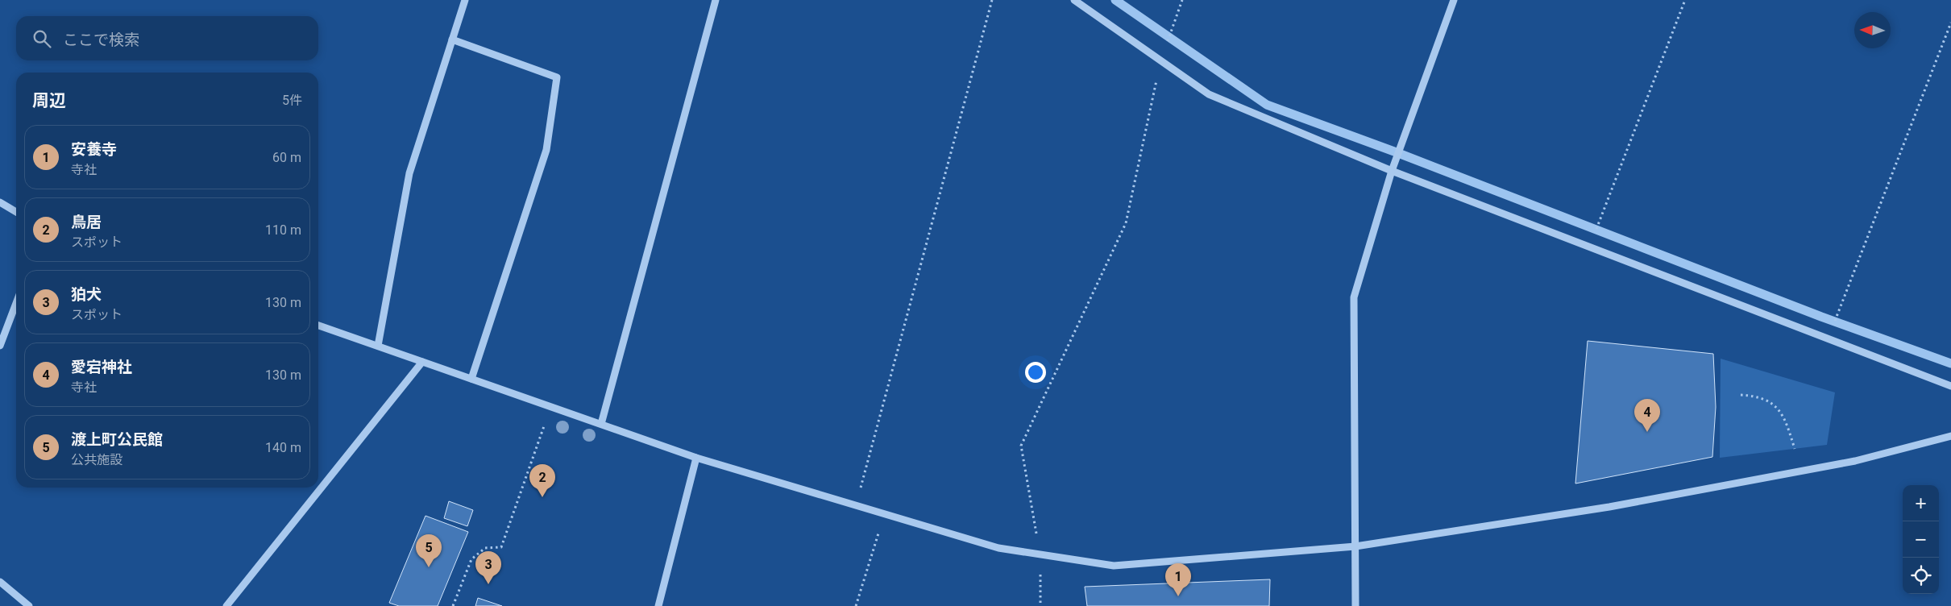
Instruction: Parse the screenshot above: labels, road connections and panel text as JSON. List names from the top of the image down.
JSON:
{
  "north": "left",
  "page": {
    "search": "ここで検索",
    "heading": ["周辺", "5件"],
    "list": [
      {
        "mark": "1",
        "name": "安養寺",
        "note": "寺社",
        "value": "60 m"
      },
      {
        "mark": "2",
        "name": "鳥居",
        "note": "スポット",
        "value": "110 m"
      },
      {
        "mark": "3",
        "name": "狛犬",
        "note": "スポット",
        "value": "130 m"
      },
      {
        "mark": "4",
        "name": "愛宕神社",
        "note": "寺社",
        "value": "130 m"
      },
      {
        "mark": "5",
        "name": "渡上町公民館",
        "note": "公共施設",
        "value": "140 m"
      }
    ],
    "pins": [
      "4",
      "2",
      "5",
      "3",
      "1"
    ],
    "map_buttons": ["+", "−"]
  }
}
